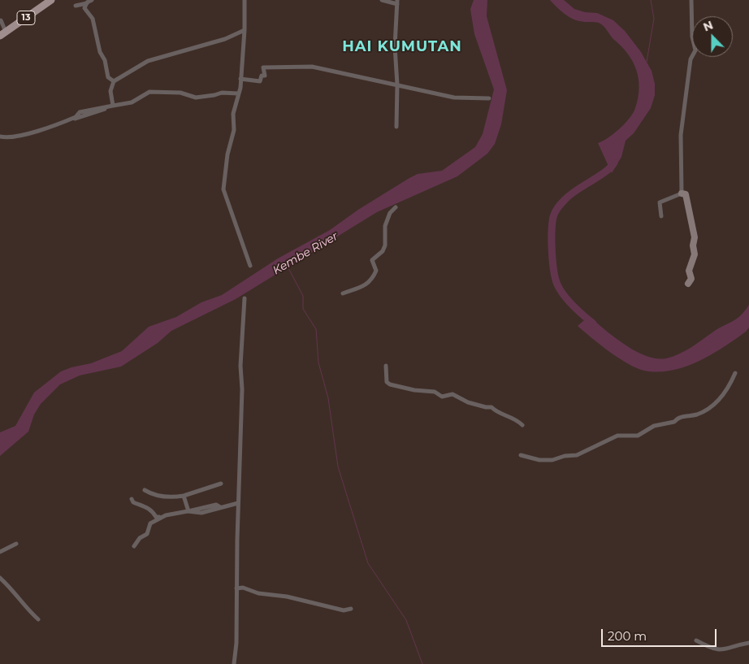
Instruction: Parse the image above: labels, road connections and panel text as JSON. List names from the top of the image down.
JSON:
{
  "streets": {
    "main road": ["13"]
  },
  "districts": ["HAI KUMUTAN"],
  "water": ["Kembe River"],
  "scale_bar": "200 m",
  "north": "top"
}
